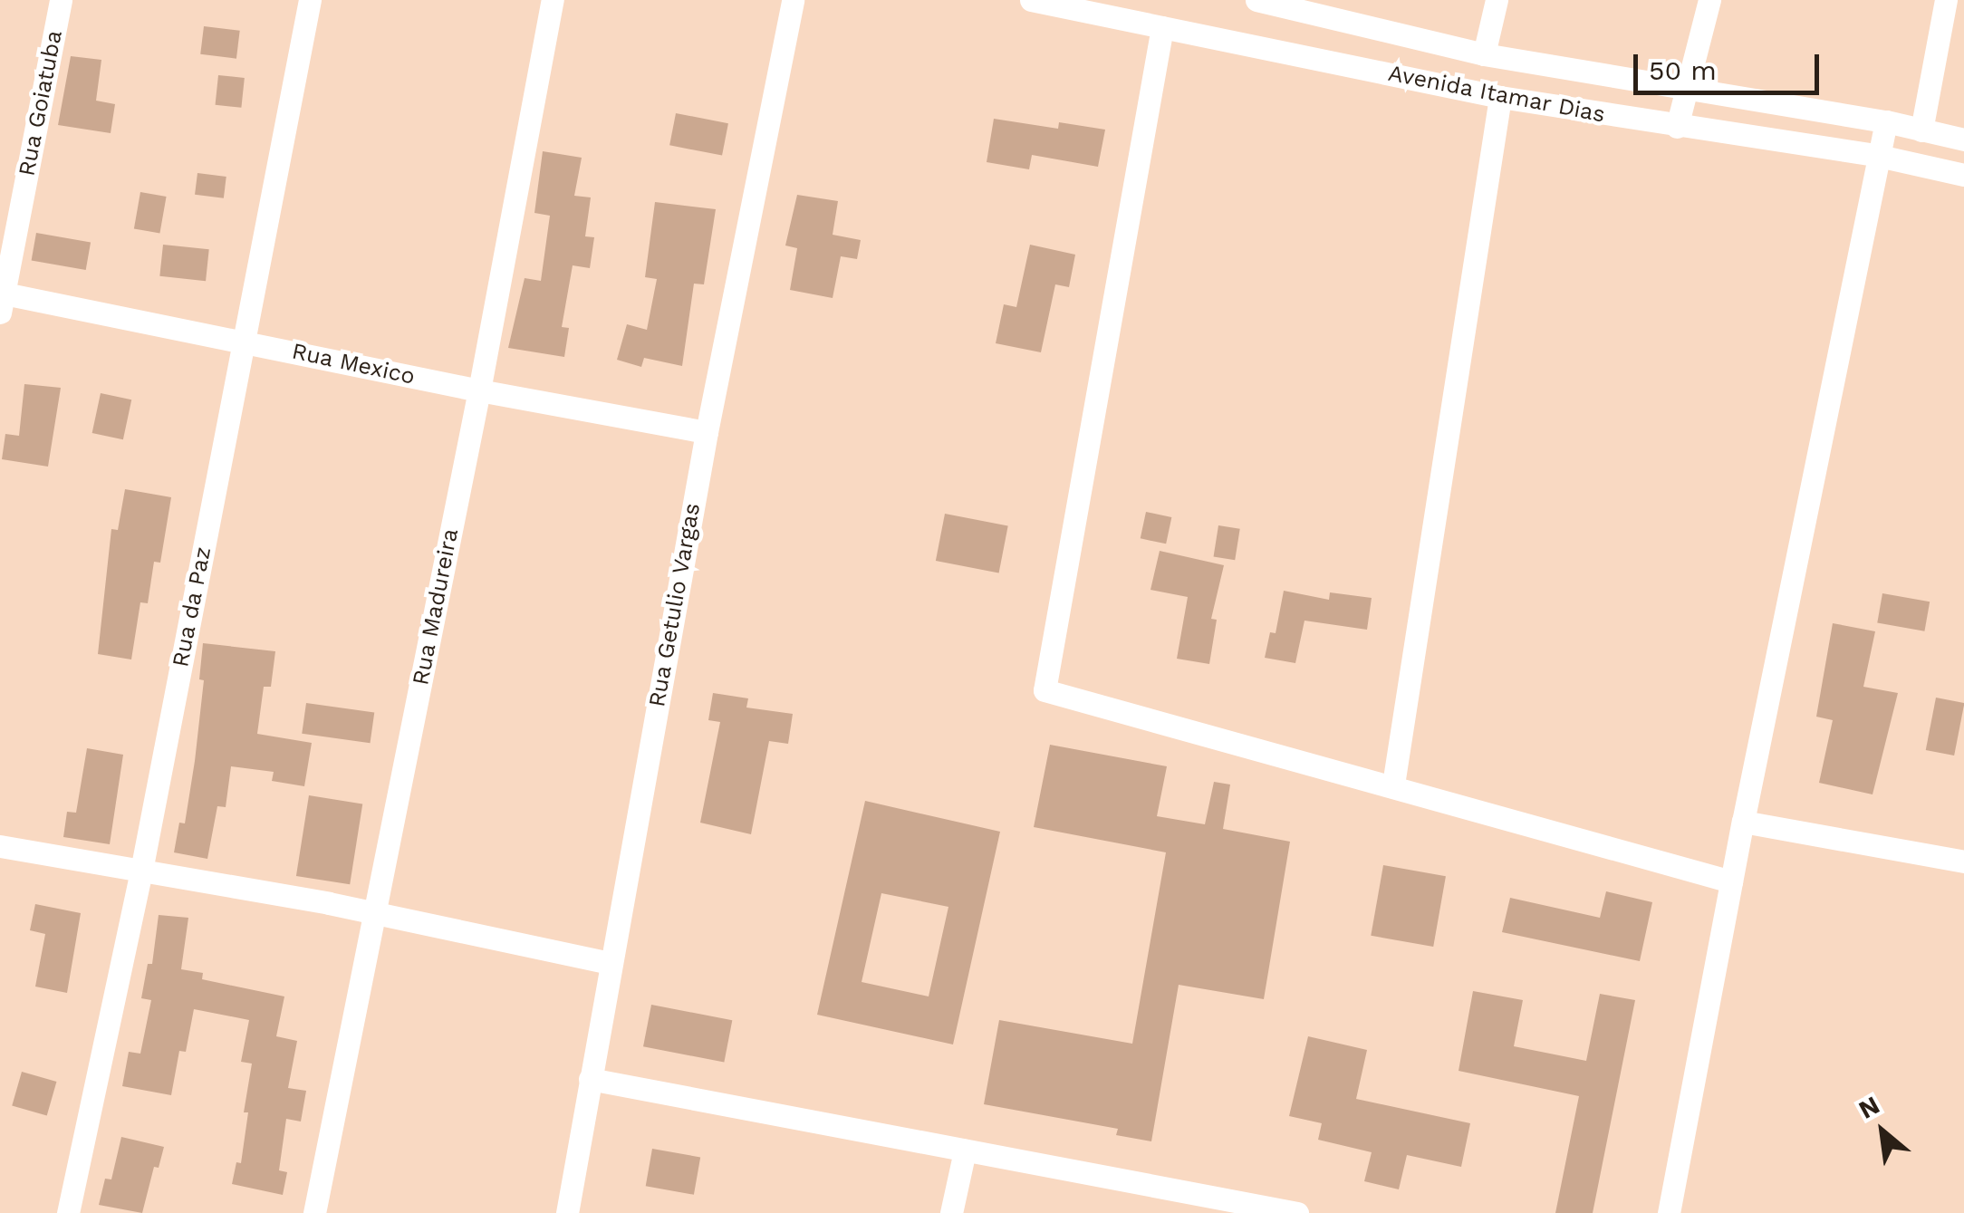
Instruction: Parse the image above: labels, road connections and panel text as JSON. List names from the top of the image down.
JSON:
{
  "streets": {
    "street": [
      "Avenida Itamar Dias",
      "Rua Goiatuba",
      "Rua Mexico",
      "Rua Getulio Vargas",
      "Rua da Paz",
      "Rua Madureira"
    ]
  },
  "crossings": [
    ["Rua Goiatuba", "Rua Mexico"],
    ["Rua Mexico", "Rua Getulio Vargas"],
    ["Rua Mexico", "Rua da Paz"],
    ["Rua Mexico", "Rua Madureira"]
  ],
  "scale_bar": "50 m",
  "north": "top left"
}
